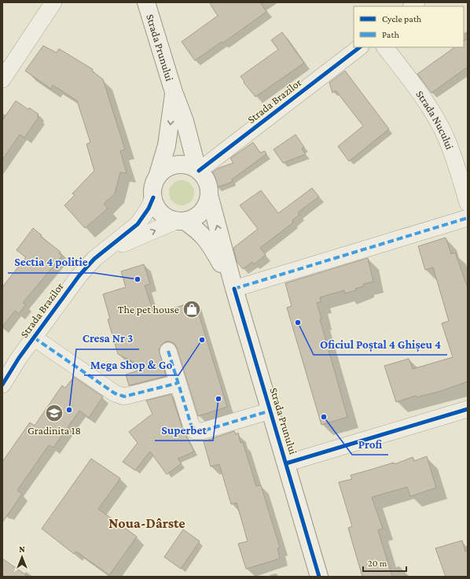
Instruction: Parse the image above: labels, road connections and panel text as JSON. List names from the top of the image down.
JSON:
{
  "streets": {
    "street": ["Strada Prunului", "Strada Brazilor", "Strada Nucului"]
  },
  "crossings": [
    ["Strada Prunului", "Strada Brazilor"]
  ],
  "districts": ["Noua-Dârste"],
  "places": {
    "other": [
      "Sectia 4 politie",
      "Oficiul Poștal 4 Ghișeu 4",
      "Mega Shop & Go",
      "Superbet",
      "Cresa Nr 3",
      "Profi"
    ],
    "shop": ["The pet house"],
    "school or university": ["Gradinita 18"]
  },
  "legend": ["Cycle path", "Path"],
  "scale_bar": "20 m",
  "north": "top"
}
